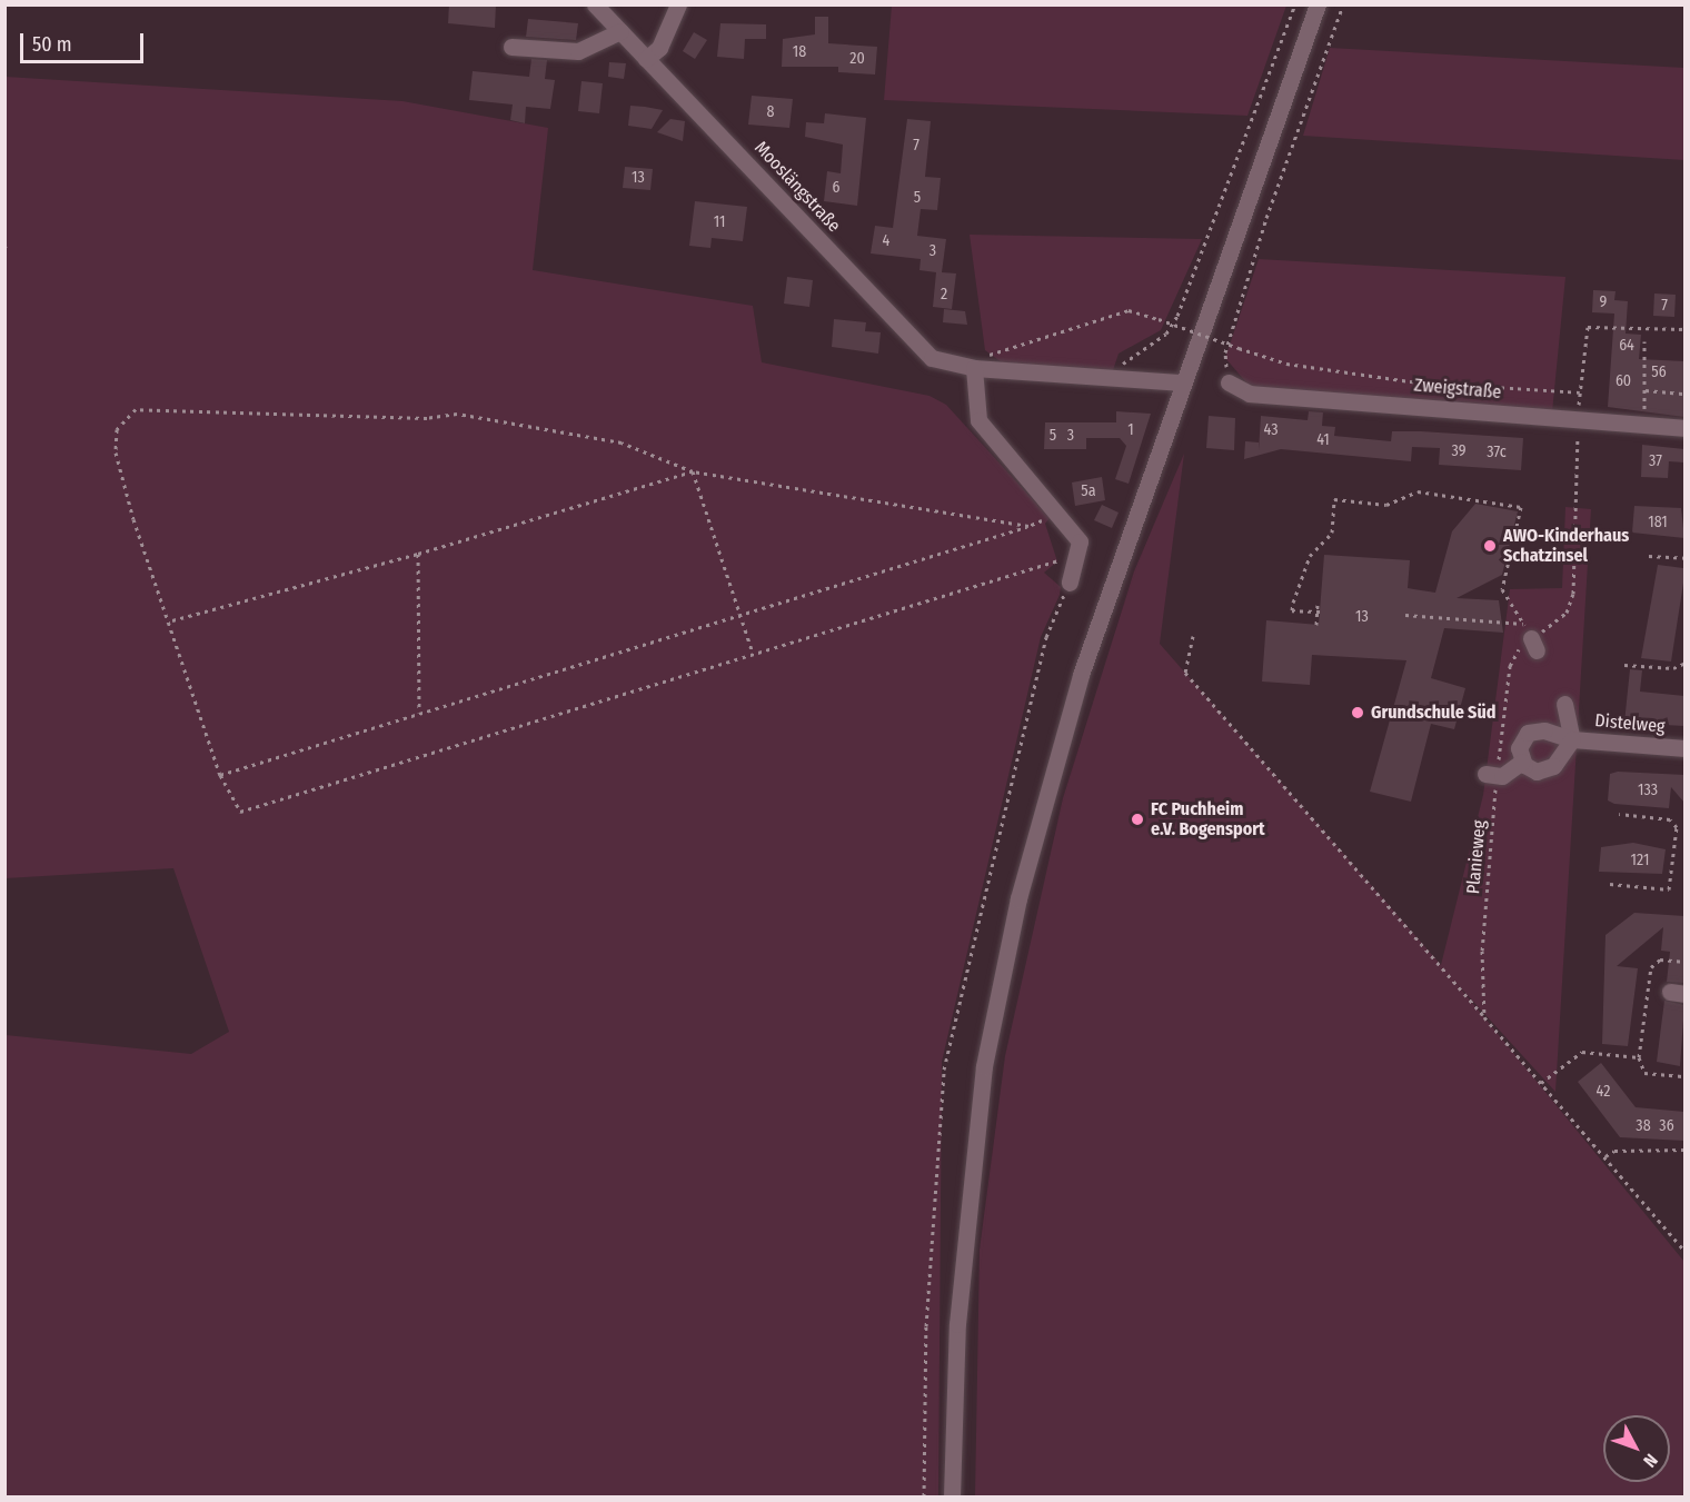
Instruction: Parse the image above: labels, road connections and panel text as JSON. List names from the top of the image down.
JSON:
{
  "streets": {
    "street": ["Mooslängstraße", "Zweigstraße", "Distelweg"],
    "path": ["Planieweg"]
  },
  "crossings": [
    ["Zweigstraße", "Planieweg"]
  ],
  "places": ["AWO-Kinderhaus Schatzinsel", "Grundschule Süd", "FC Puchheim e.V. Bogensport"],
  "house_numbers": [
    "18",
    "20",
    "8",
    "7",
    "13",
    "6",
    "5",
    "11",
    "4",
    "3",
    "2",
    "9",
    "7",
    "64",
    "56",
    "60",
    "1",
    "43",
    "5",
    "3",
    "41",
    "39",
    "37c",
    "37",
    "5a",
    "181",
    "13",
    "133",
    "121",
    "42",
    "38",
    "36"
  ],
  "scale_bar": "50 m",
  "north": "bottom right"
}
